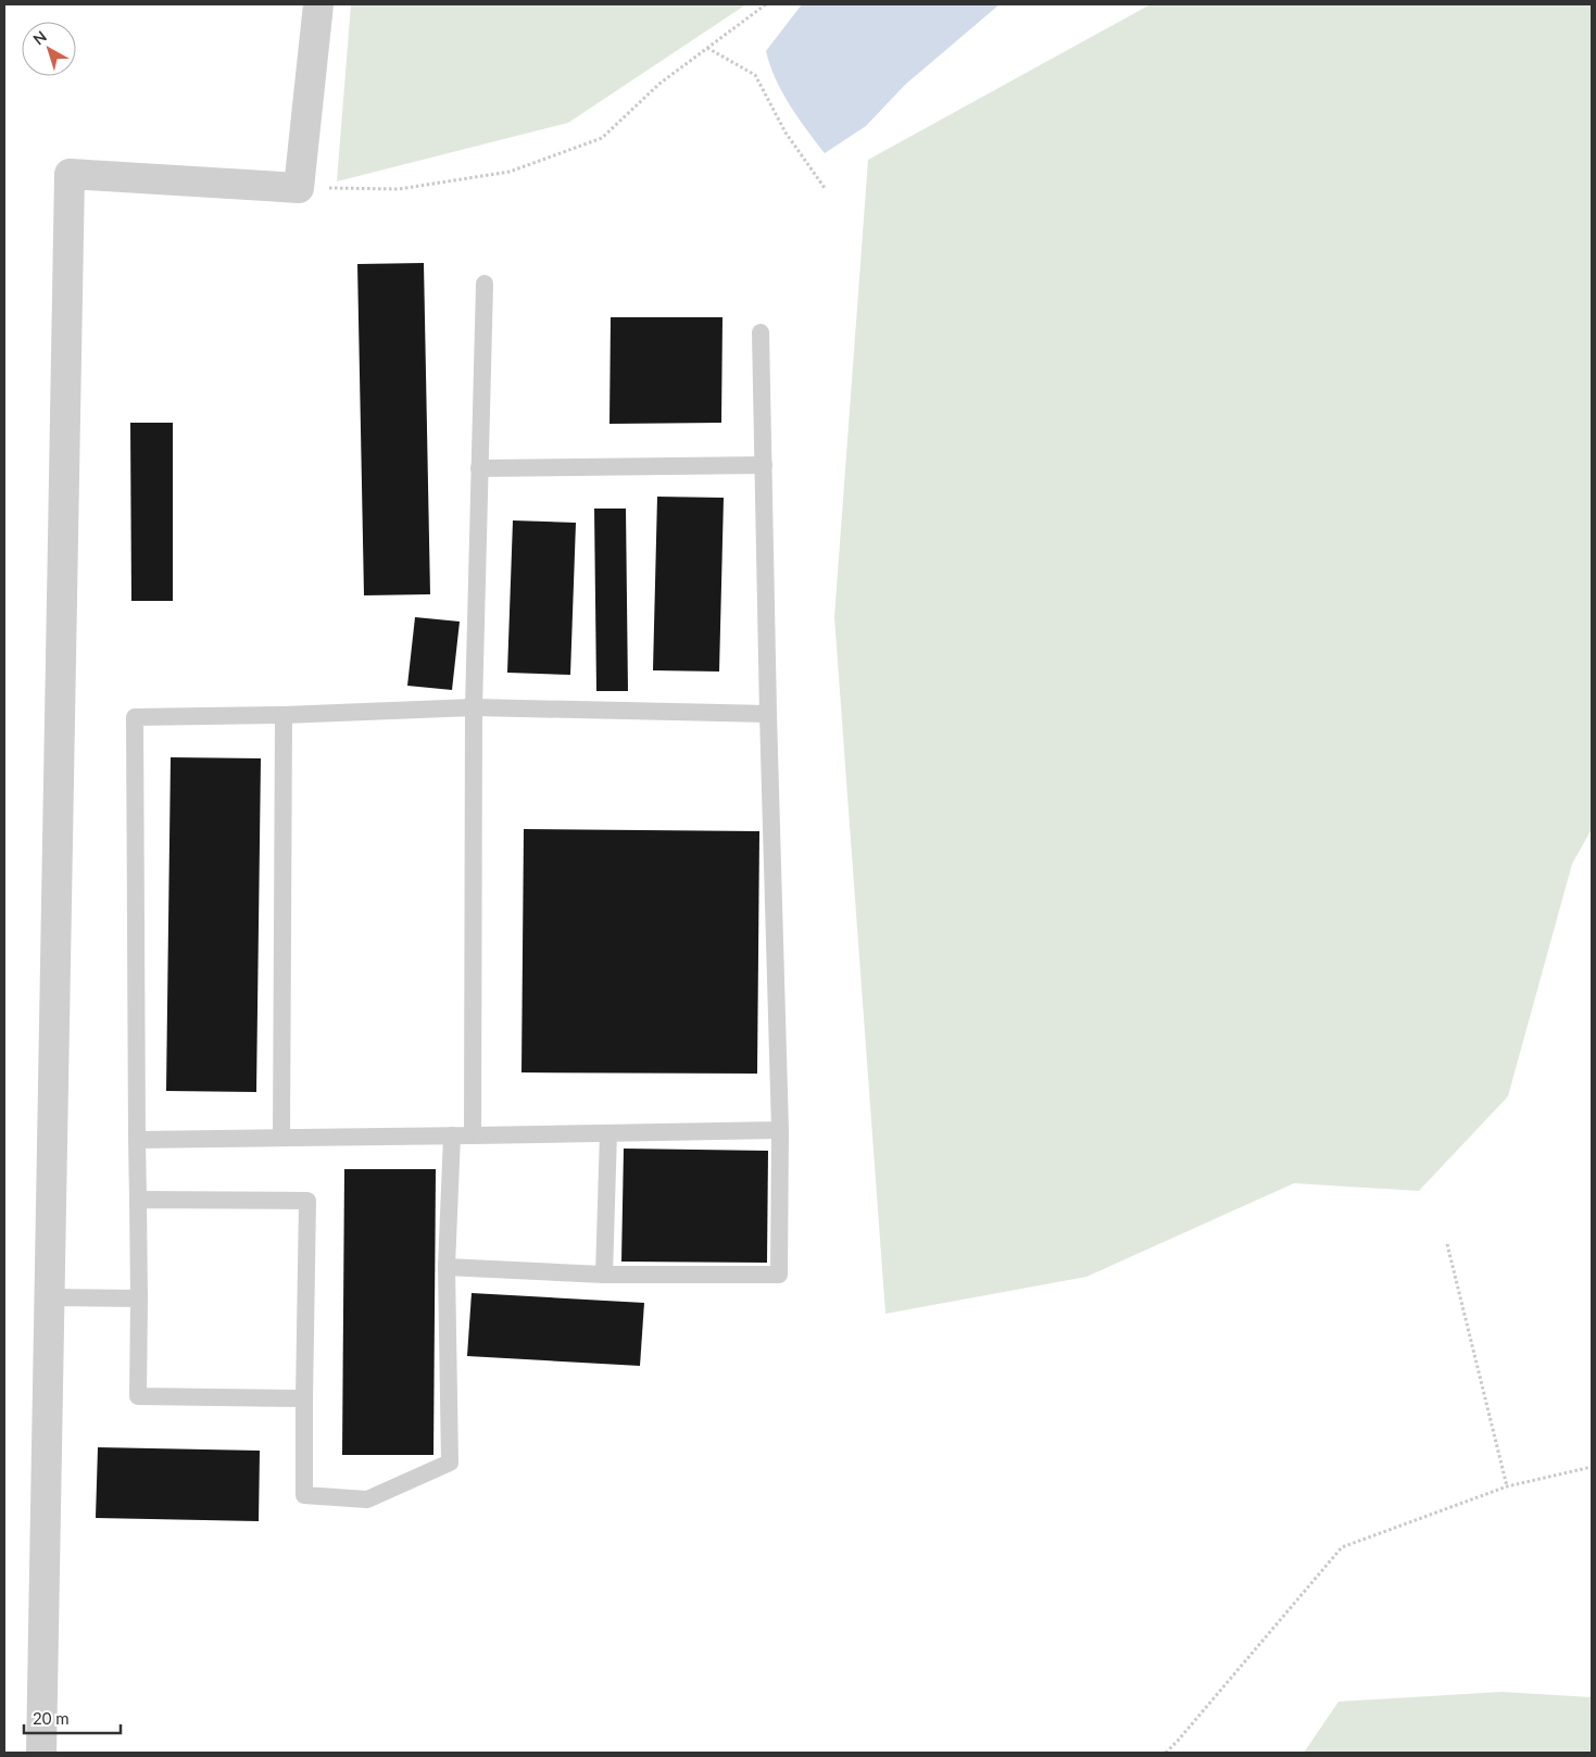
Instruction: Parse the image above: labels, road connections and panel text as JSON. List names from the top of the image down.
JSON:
{
  "scale_bar": "20 m",
  "north": "top left"
}
